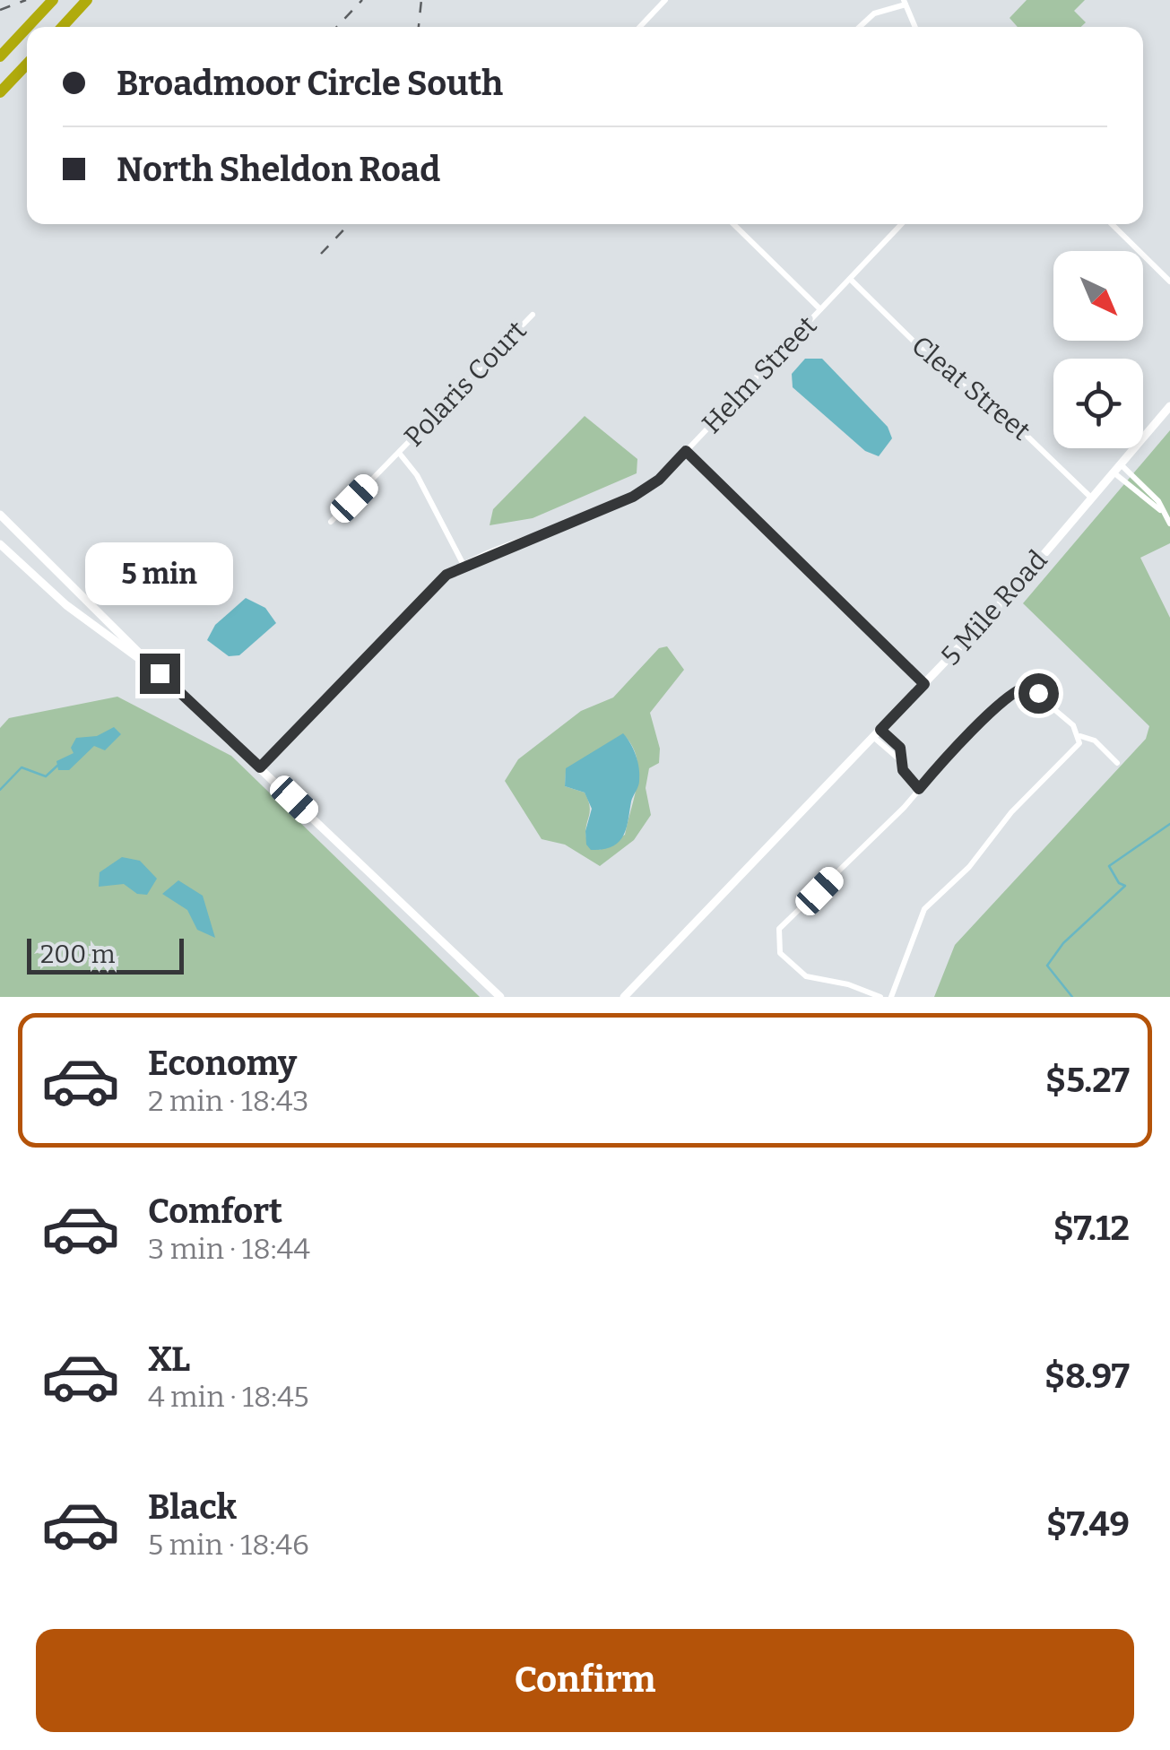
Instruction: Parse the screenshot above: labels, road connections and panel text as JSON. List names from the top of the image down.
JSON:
{
  "streets": {
    "main road": ["5 Mile Road"],
    "street": ["Helm Street", "Polaris Court", "Cleat Street"]
  },
  "crossings": [
    ["Helm Street", "Cleat Street"],
    ["Cleat Street", "5 Mile Road"]
  ],
  "scale_bar": "200 m",
  "north": "bottom right",
  "page": {
    "banner": ["Broadmoor Circle South", "North Sheldon Road"],
    "bubble": "5 min",
    "scale": "200 m",
    "list": [
      {
        "name": "Economy",
        "note": "2 min · 18:43",
        "value": "$5.27"
      },
      {
        "name": "Comfort",
        "note": "3 min · 18:44",
        "value": "$7.12"
      },
      {
        "name": "XL",
        "note": "4 min · 18:45",
        "value": "$8.97"
      },
      {
        "name": "Black",
        "note": "5 min · 18:46",
        "value": "$7.49"
      }
    ],
    "buttons": "Confirm"
  }
}
